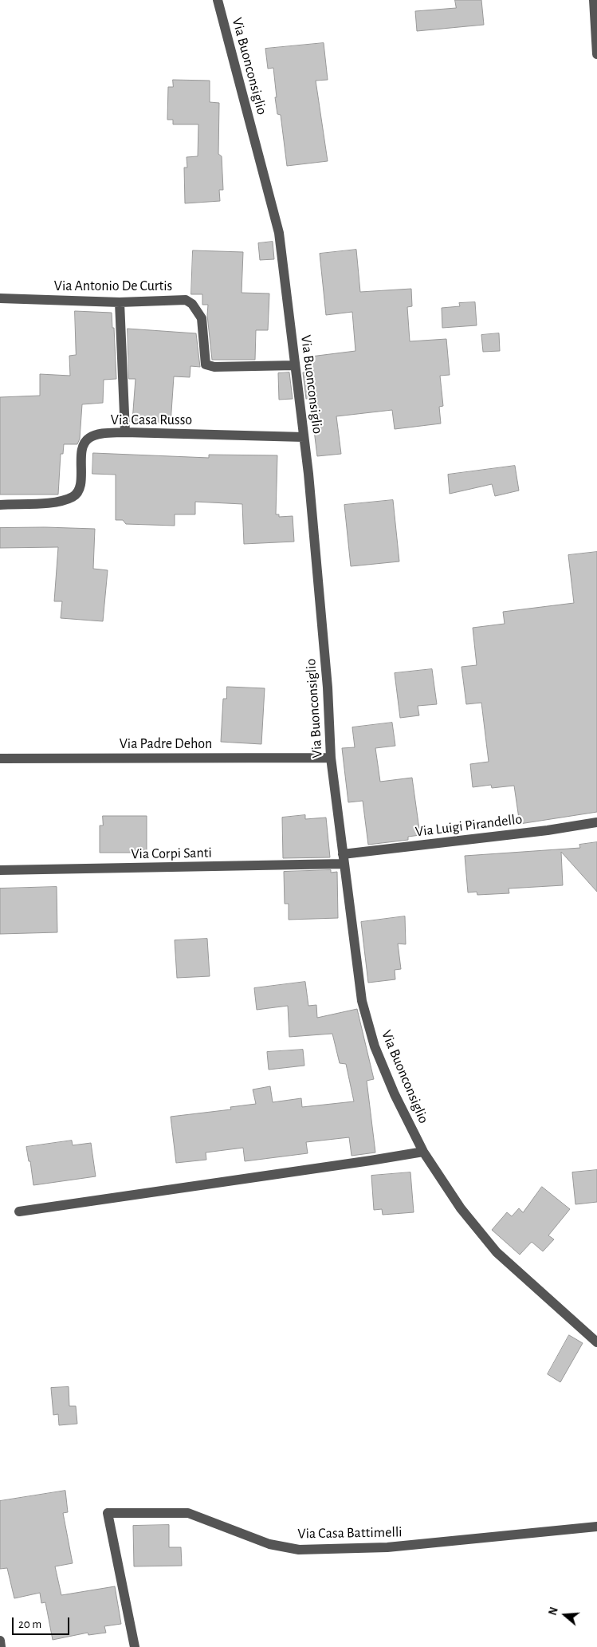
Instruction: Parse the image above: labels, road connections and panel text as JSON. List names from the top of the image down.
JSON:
{
  "streets": {
    "street": [
      "Via Buonconsiglio",
      "Via Antonio De Curtis",
      "Via Casa Russo",
      "Via Padre Dehon",
      "Via Luigi Pirandello",
      "Via Corpi Santi",
      "Via Casa Battimelli"
    ]
  },
  "crossings": [
    ["Via Buonconsiglio", "Via Antonio De Curtis"],
    ["Via Buonconsiglio", "Via Casa Russo"],
    ["Via Buonconsiglio", "Via Padre Dehon"],
    ["Via Buonconsiglio", "Via Luigi Pirandello"],
    ["Via Buonconsiglio", "Via Corpi Santi"],
    ["Via Luigi Pirandello", "Via Corpi Santi"]
  ],
  "scale_bar": "20 m",
  "north": "left"
}
